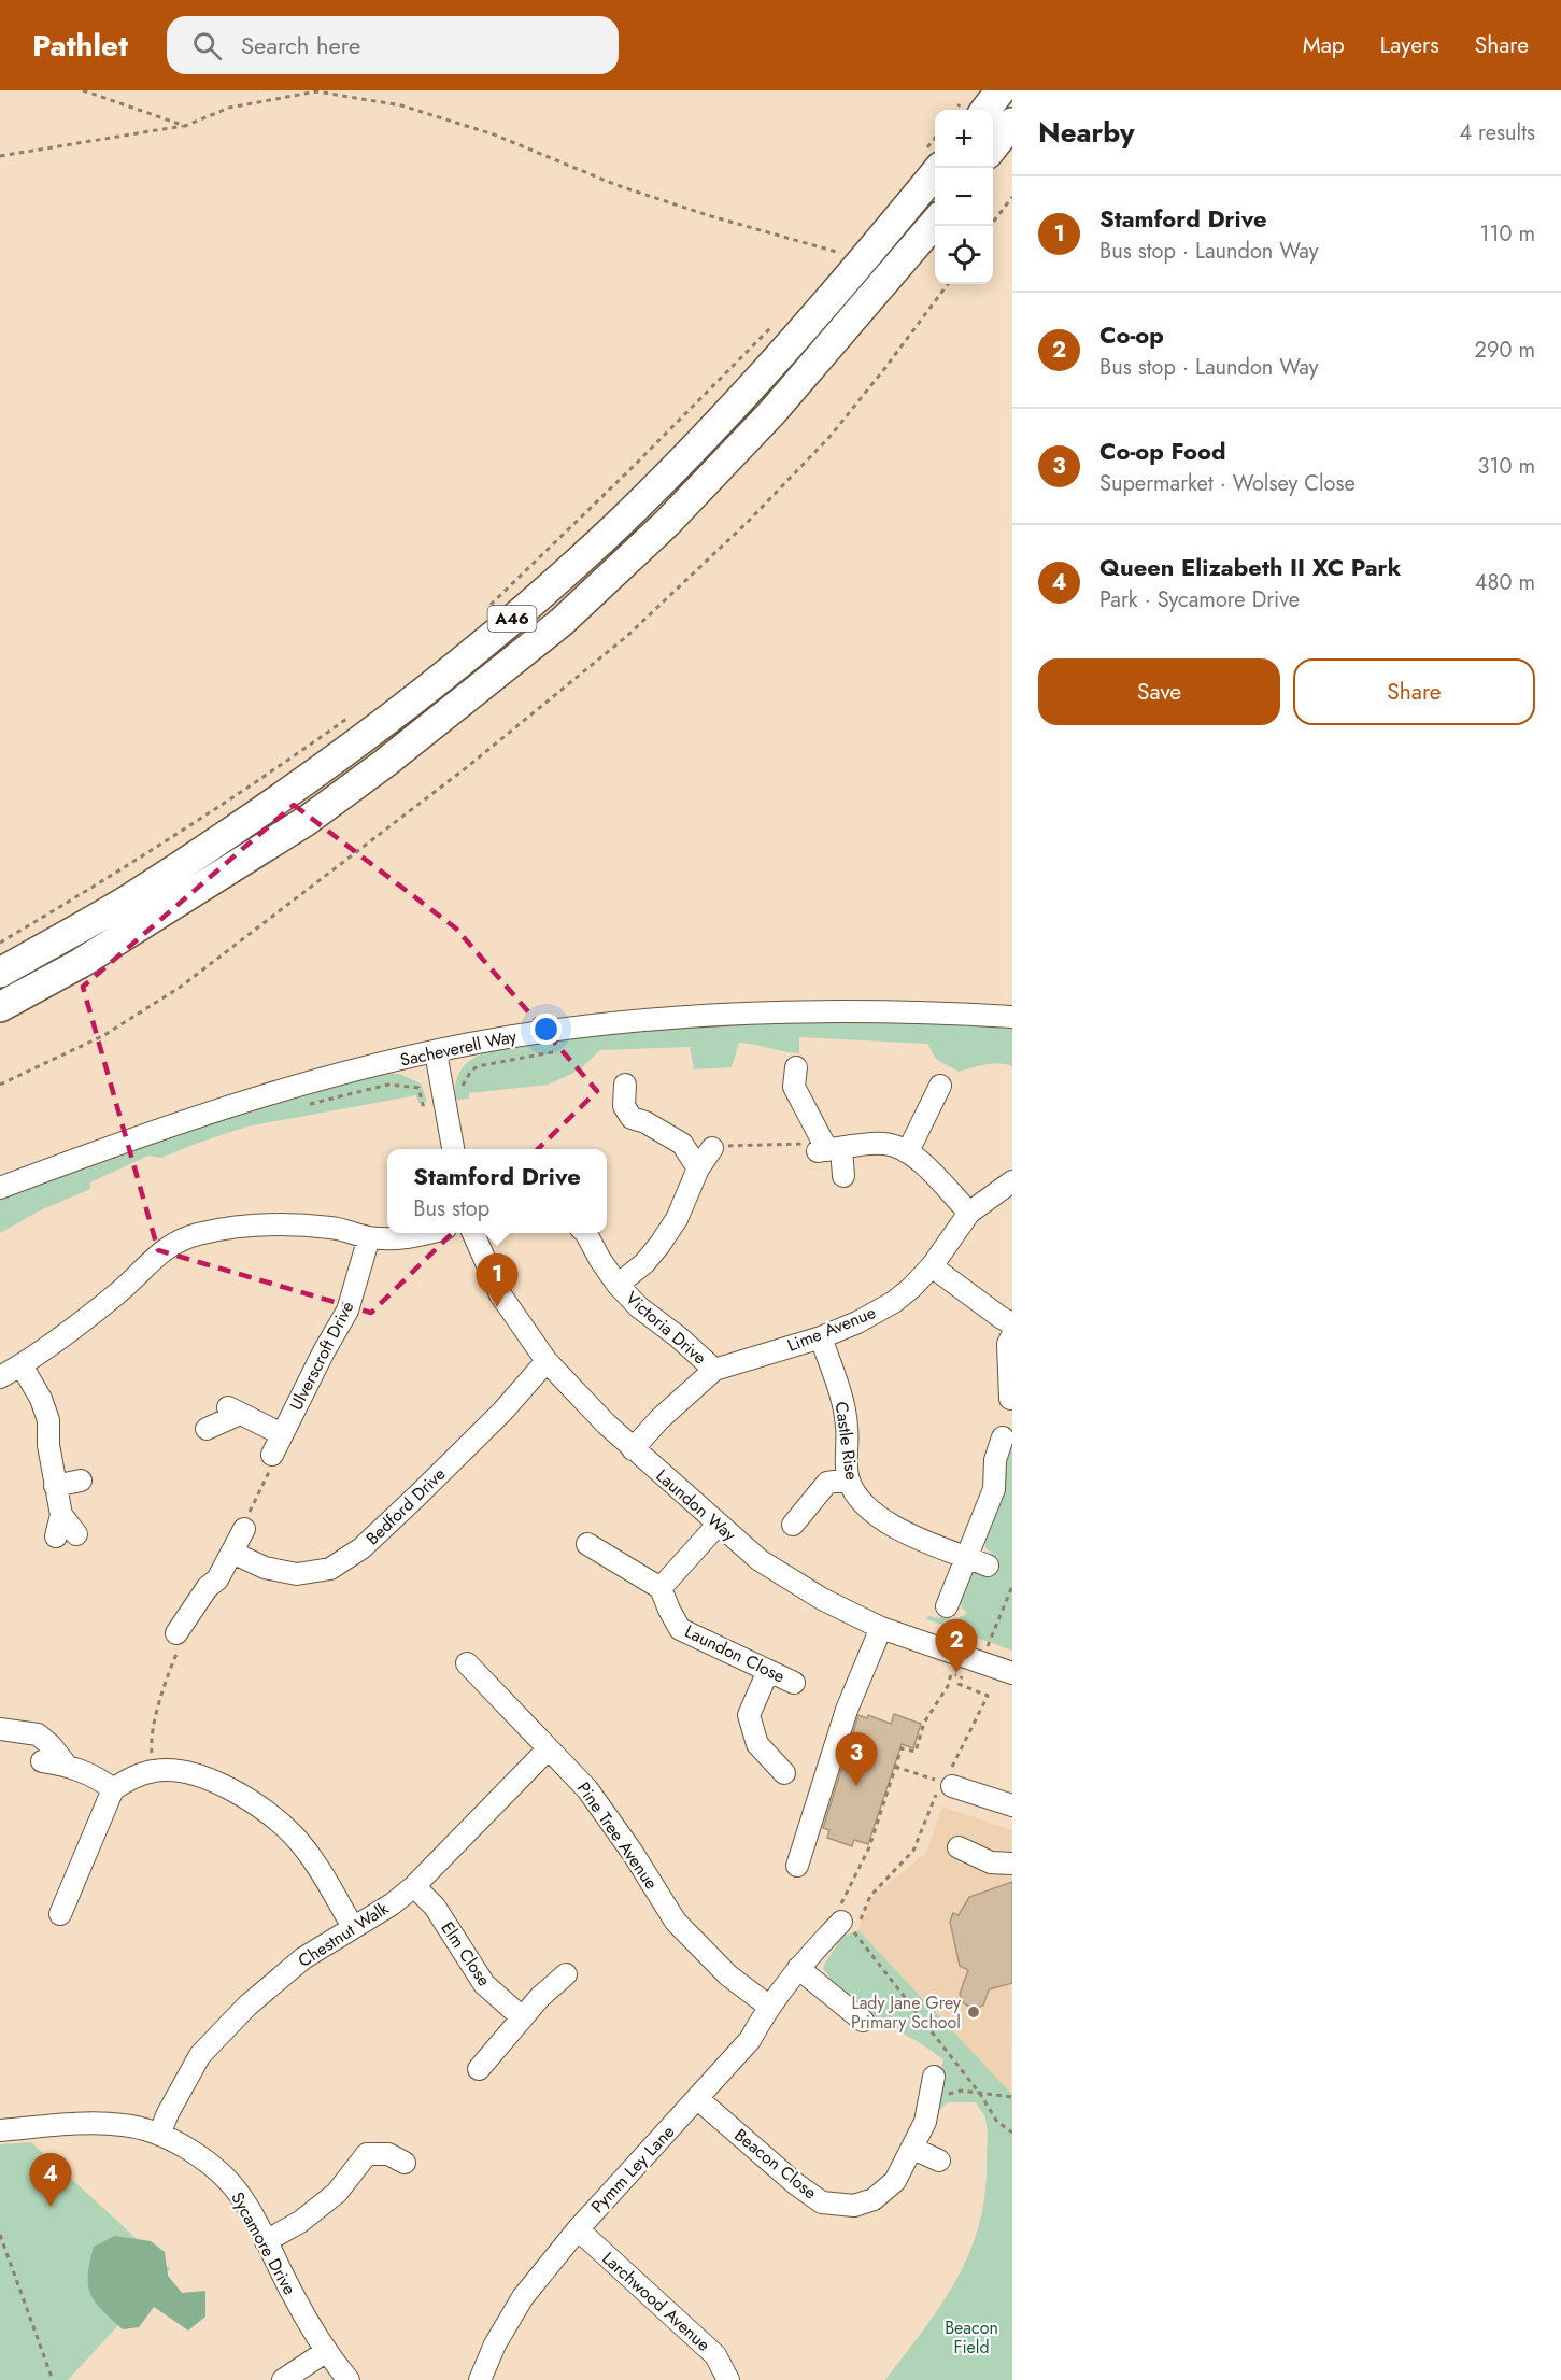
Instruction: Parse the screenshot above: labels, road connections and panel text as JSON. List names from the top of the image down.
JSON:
{
  "streets": {
    "highway": ["A46"],
    "street": [
      "Sacheverell Way",
      "Victoria Drive",
      "Lime Avenue",
      "Ulverscroft Drive",
      "Castle Rise",
      "Laundon Way",
      "Bedford Drive",
      "Laundon Close",
      "Pine Tree Avenue",
      "Chestnut Walk",
      "Elm Close",
      "Beacon Close",
      "Pymm Ley Lane",
      "Sycamore Drive",
      "Larchwood Avenue"
    ]
  },
  "crossings": [
    ["Victoria Drive", "Lime Avenue"],
    ["Lime Avenue", "Castle Rise"],
    ["Lime Avenue", "Laundon Way"],
    ["Laundon Way", "Bedford Drive"],
    ["Pine Tree Avenue", "Chestnut Walk"],
    ["Pine Tree Avenue", "Pymm Ley Lane"],
    ["Chestnut Walk", "Elm Close"],
    ["Chestnut Walk", "Sycamore Drive"],
    ["Beacon Close", "Pymm Ley Lane"],
    ["Pymm Ley Lane", "Larchwood Avenue"]
  ],
  "parks": ["Beacon Field"],
  "places": ["Lady Jane Grey Primary School"],
  "page": {
    "header": "Pathlet",
    "search": "Search here",
    "nav": ["Map", "Layers", "Share"],
    "heading": ["Nearby", "4 results"],
    "map_buttons": ["+", "−"],
    "list": [
      {
        "mark": "1",
        "name": "Stamford Drive",
        "note": "Bus stop · Laundon Way",
        "value": "110 m"
      },
      {
        "mark": "2",
        "name": "Co-op",
        "note": "Bus stop · Laundon Way",
        "value": "290 m"
      },
      {
        "mark": "3",
        "name": "Co-op Food",
        "note": "Supermarket · Wolsey Close",
        "value": "310 m"
      },
      {
        "mark": "4",
        "name": "Queen Elizabeth II XC Park",
        "note": "Park · Sycamore Drive",
        "value": "480 m"
      }
    ],
    "buttons": ["Save", "Share"],
    "popup": ["Stamford Drive", "Bus stop"],
    "pins": [
      "1",
      "2",
      "3",
      "4"
    ]
  }
}
